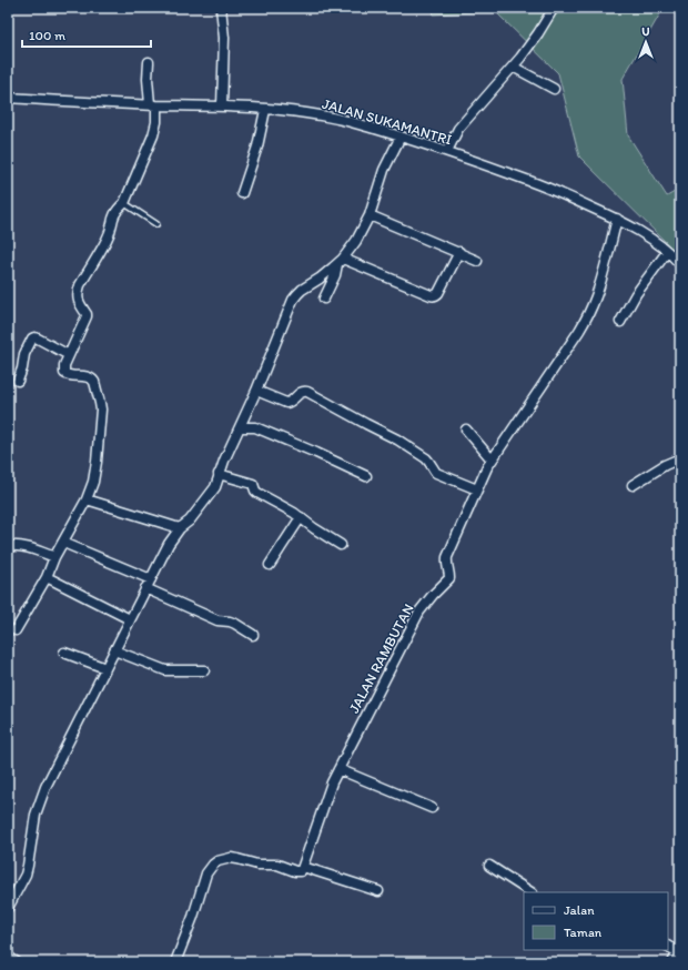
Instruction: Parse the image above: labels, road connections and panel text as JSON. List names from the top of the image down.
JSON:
{
  "streets": {
    "street": ["JALAN SUKAMANTRI", "JALAN RAMBUTAN"]
  },
  "crossings": [
    ["JALAN SUKAMANTRI", "JALAN RAMBUTAN"]
  ],
  "legend": ["Jalan", "Taman"],
  "scale_bar": "100 m",
  "north": "top"
}
